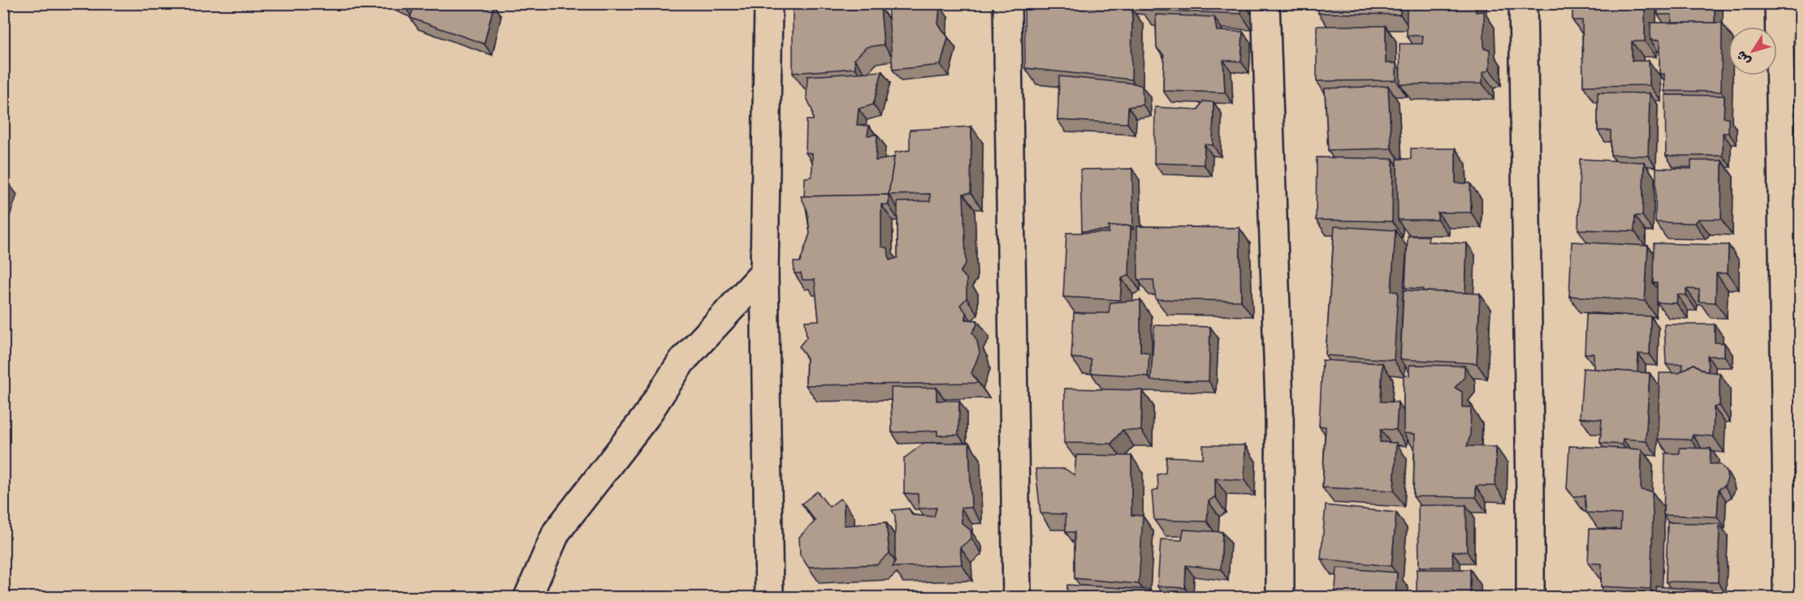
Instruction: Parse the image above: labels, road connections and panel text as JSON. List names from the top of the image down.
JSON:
{
  "north": "bottom left"
}
